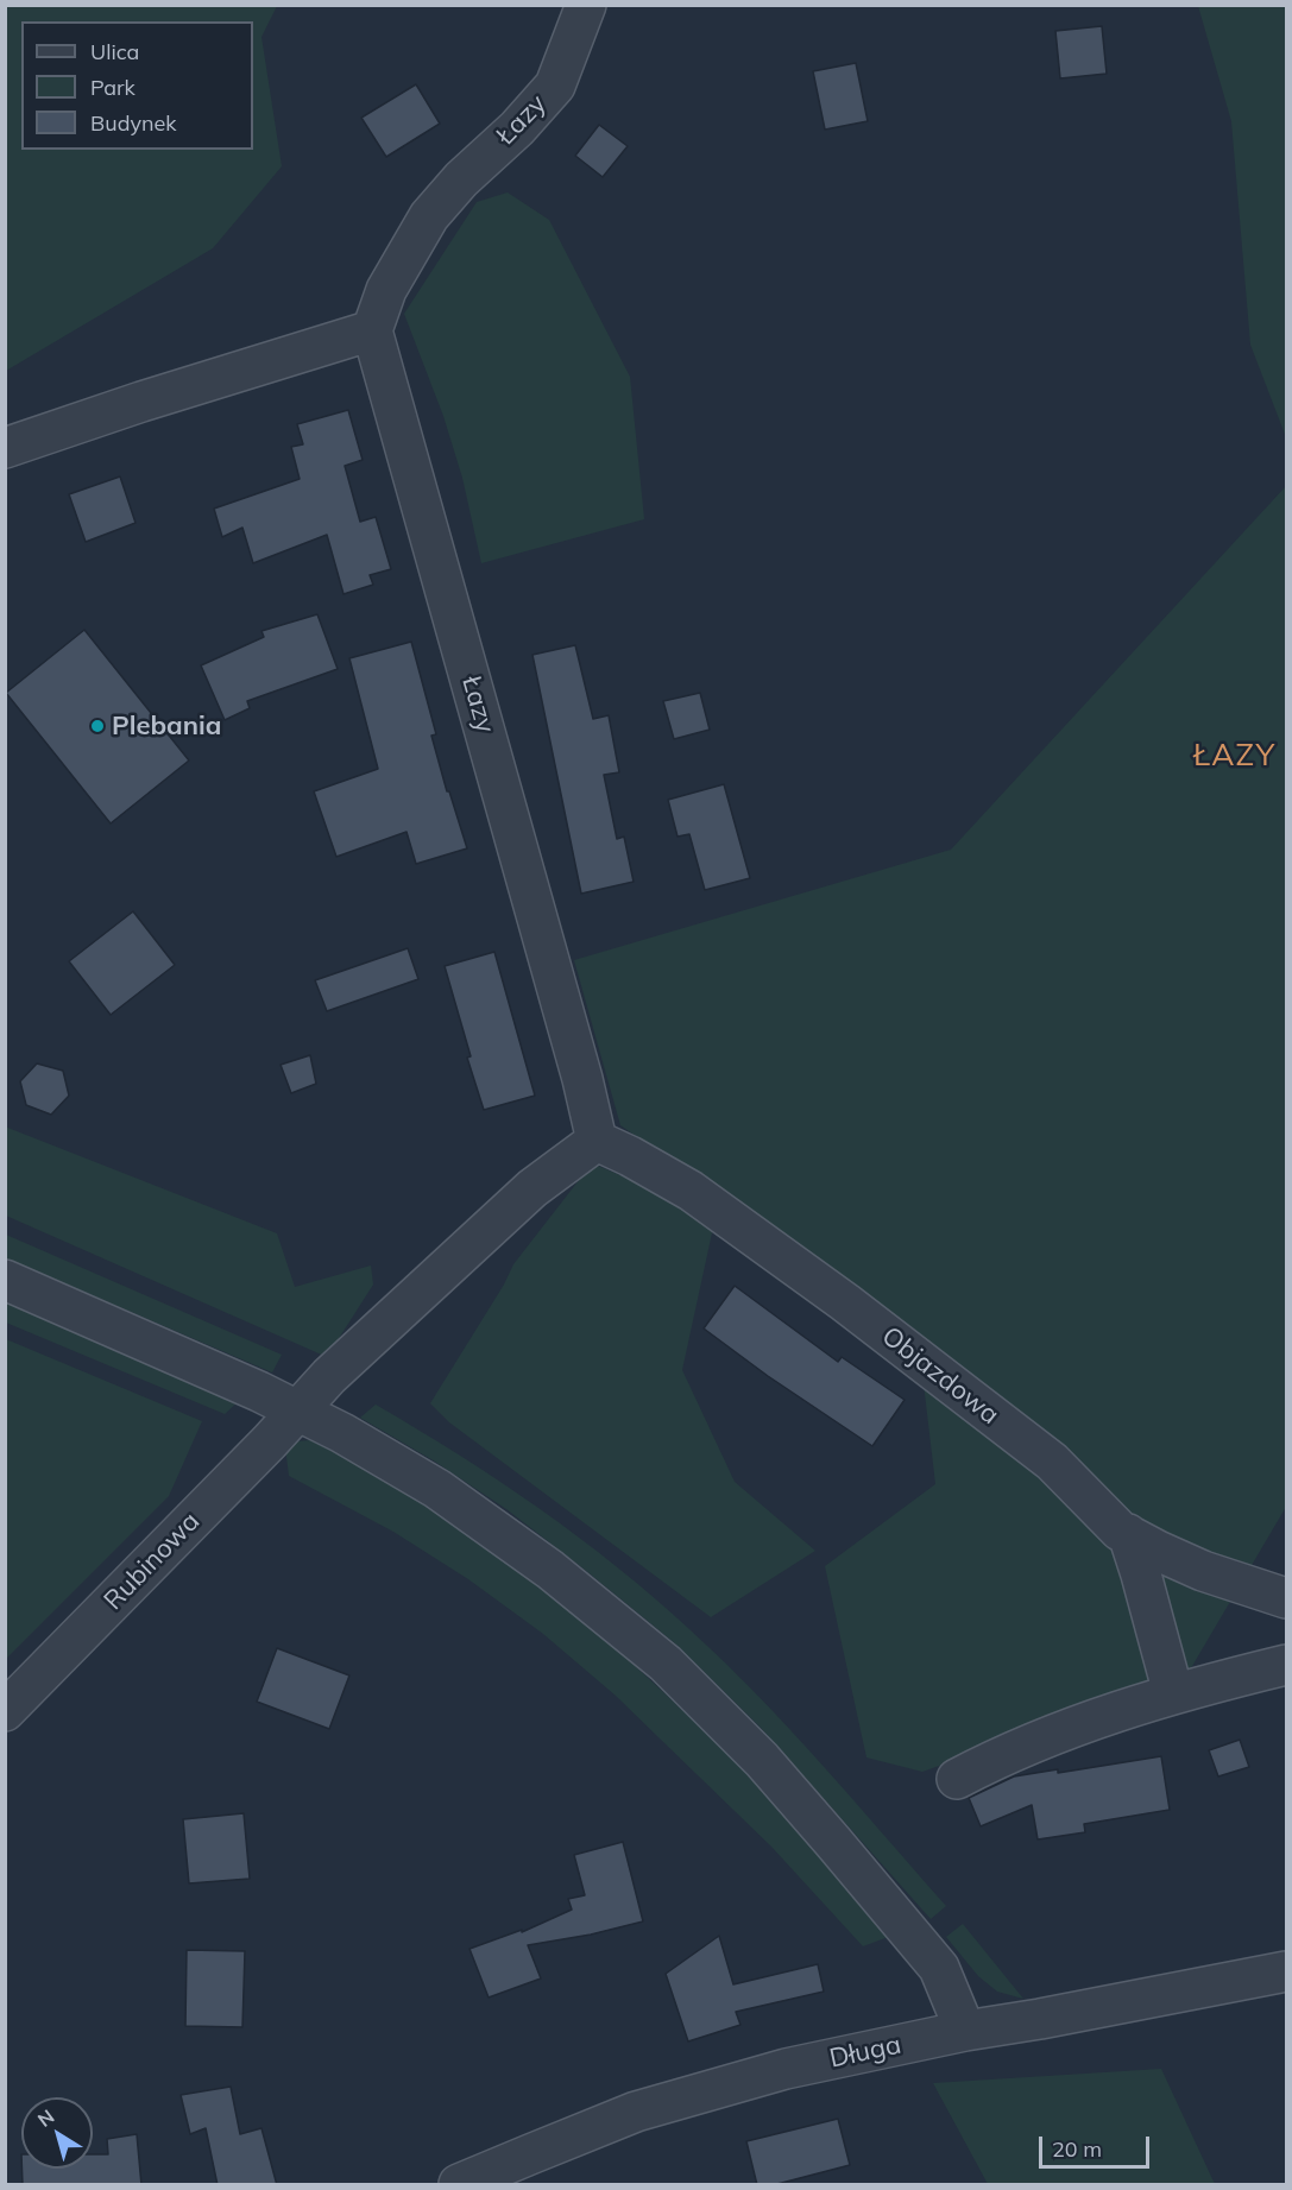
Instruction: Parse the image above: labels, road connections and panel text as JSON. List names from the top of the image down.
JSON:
{
  "streets": {
    "street": [
      "Łazy",
      "Objazdowa",
      "Rubinowa",
      "Długa"
    ]
  },
  "crossings": [
    ["Łazy", "Objazdowa"],
    ["Łazy", "Rubinowa"],
    ["Objazdowa", "Rubinowa"]
  ],
  "districts": ["ŁAZY"],
  "places": ["Plebania"],
  "legend": ["Ulica", "Park", "Budynek"],
  "scale_bar": "20 m",
  "north": "top left"
}
